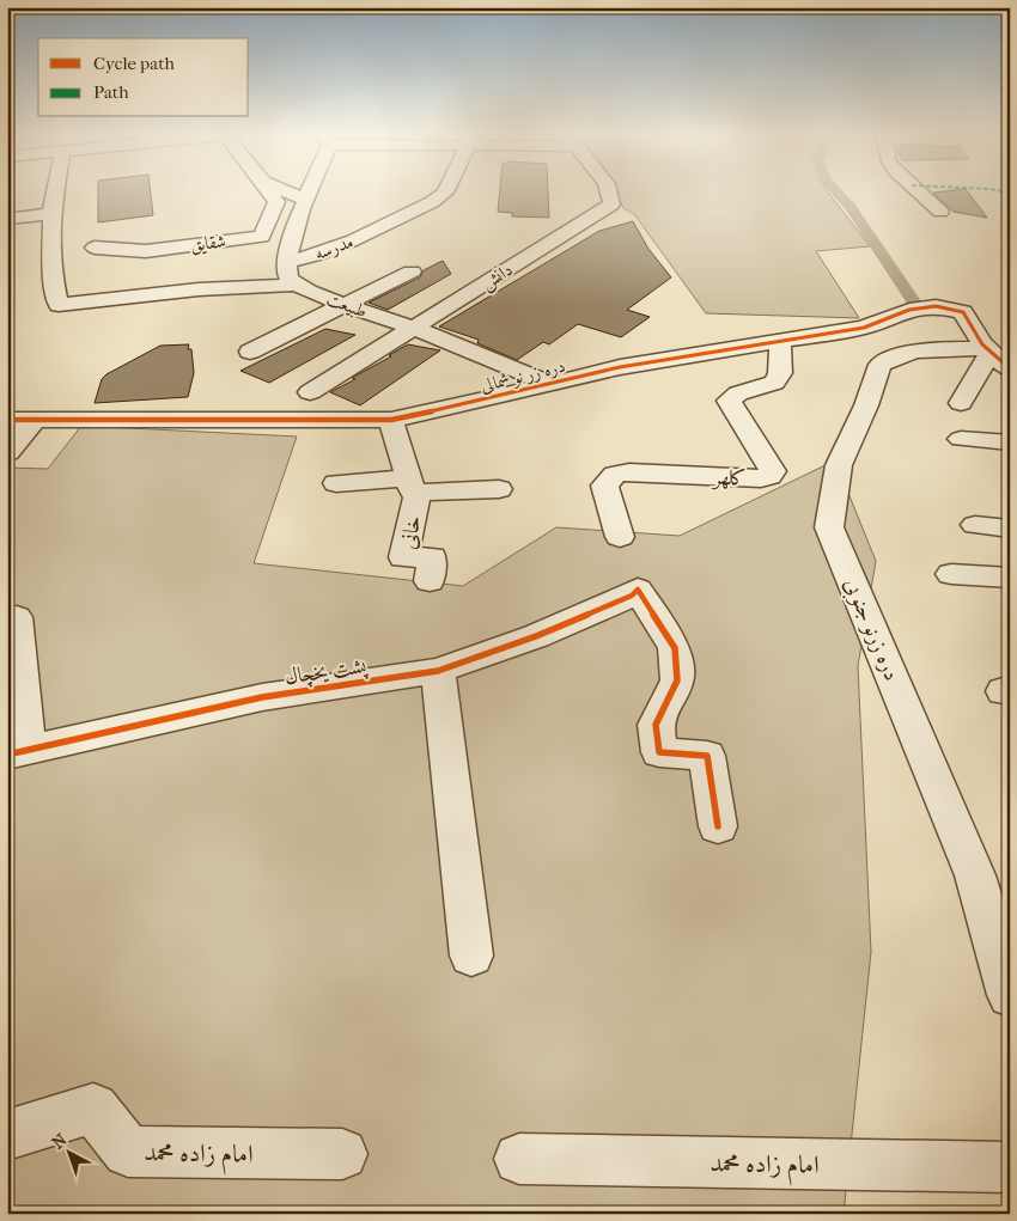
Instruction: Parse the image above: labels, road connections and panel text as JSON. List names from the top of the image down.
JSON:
{
  "streets": {
    "street": [
      "شقایق",
      "مدرسه",
      "دانش",
      "طبیعت",
      "دره زر نو شمالی",
      "کلهر",
      "خانی",
      "دره زرنو جنوبی",
      "پشت یخچال",
      "امام زاده محمد"
    ]
  },
  "crossings": [
    ["دانش", "طبیعت"],
    ["طبیعت", "دره زر نو شمالی"],
    ["دره زر نو شمالی", "کلهر"],
    ["دره زر نو شمالی", "خانی"],
    ["دره زر نو شمالی", "دره زرنو جنوبی"]
  ],
  "legend": ["Cycle path", "Path"],
  "north": "top left"
}
